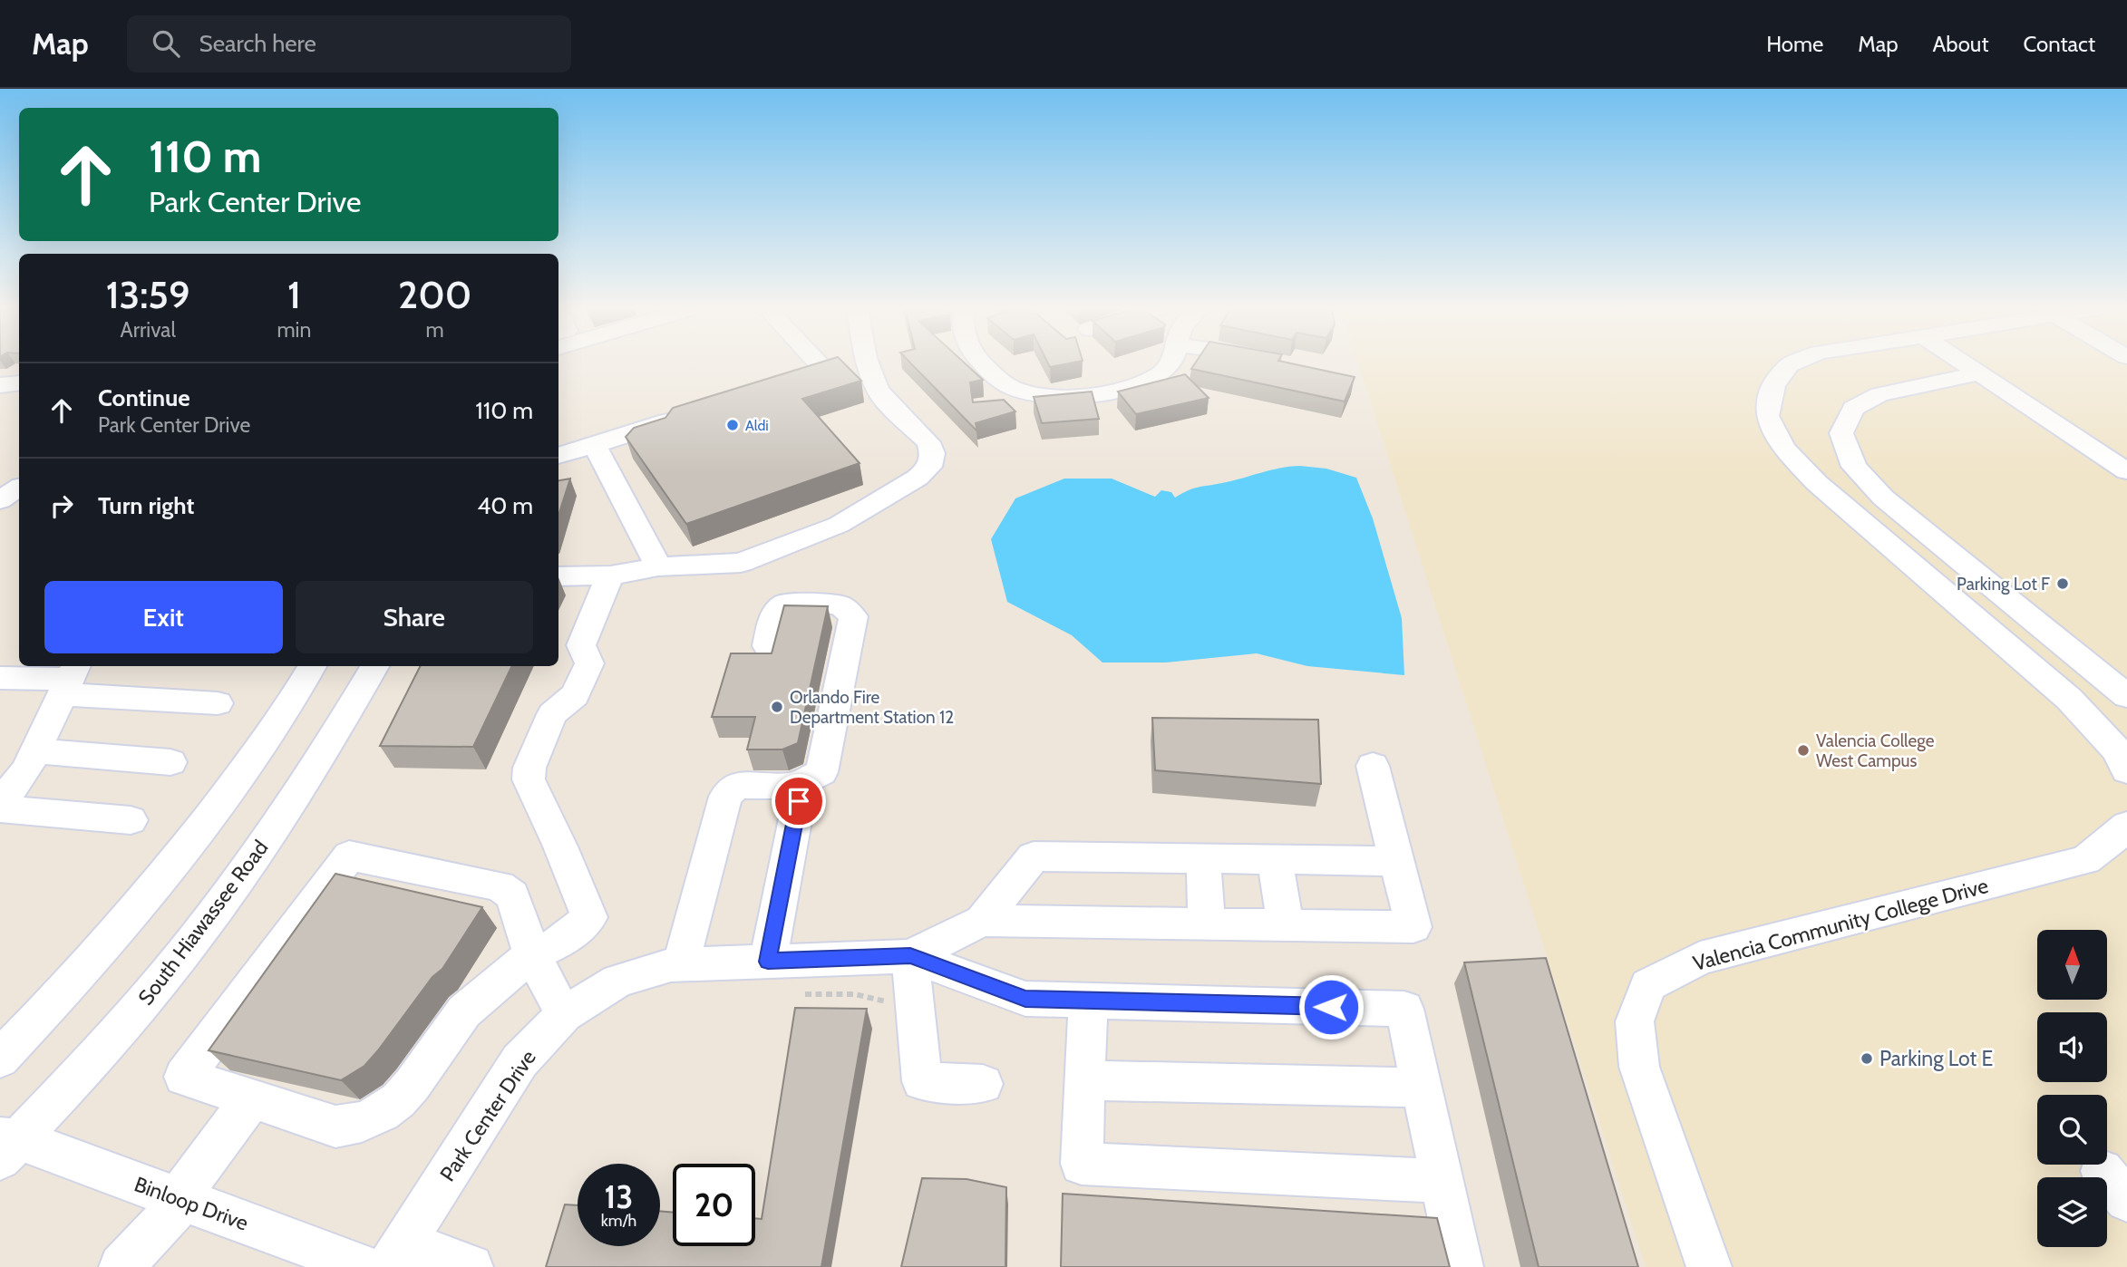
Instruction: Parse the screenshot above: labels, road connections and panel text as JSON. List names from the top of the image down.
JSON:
{
  "streets": {
    "street": [
      "South Hiawassee Road",
      "Valencia Community College Drive",
      "Park Center Drive",
      "Binloop Drive"
    ]
  },
  "crossings": [
    ["South Hiawassee Road", "Binloop Drive"]
  ],
  "places": [
    "Aldi",
    "Parking Lot F",
    "Orlando Fire Department Station 12",
    "Valencia College West Campus",
    "Parking Lot E"
  ],
  "north": "top",
  "page": {
    "header": "Map",
    "search": "Search here",
    "nav": [
      "Home",
      "Map",
      "About",
      "Contact"
    ],
    "turn": ["110 m", "Park Center Drive"],
    "eta": [
      "13:59",
      "Arrival",
      "1",
      "min",
      "200",
      "m"
    ],
    "list": [
      {
        "name": "Continue",
        "note": "Park Center Drive",
        "value": "110 m"
      },
      {
        "name": "Turn right",
        "value": "40 m"
      }
    ],
    "buttons": ["Exit", "Share"],
    "speed": "13 km/h",
    "limit": "20"
  }
}
